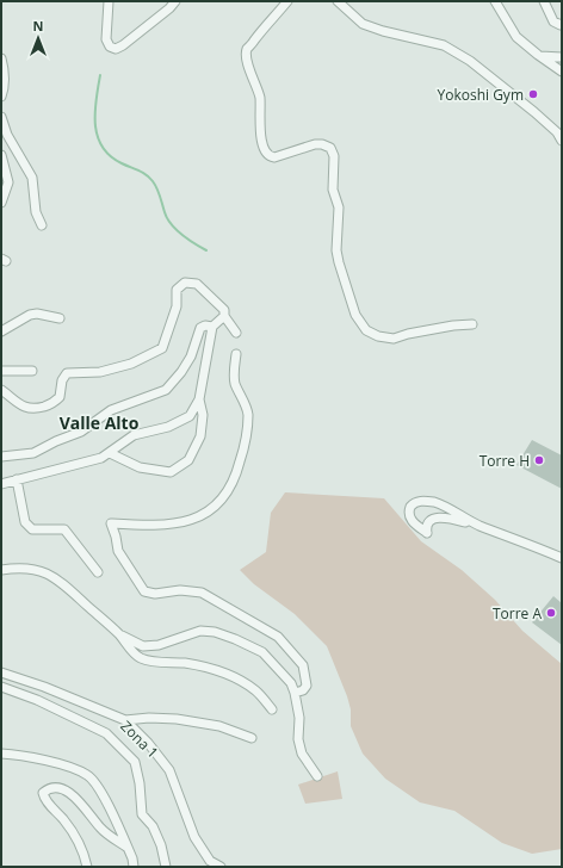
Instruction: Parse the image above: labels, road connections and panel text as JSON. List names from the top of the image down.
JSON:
{
  "streets": {
    "street": ["Zona 1"]
  },
  "districts": ["Valle Alto"],
  "places": ["Yokoshi Gym", "Torre H", "Torre A"],
  "north": "top"
}
